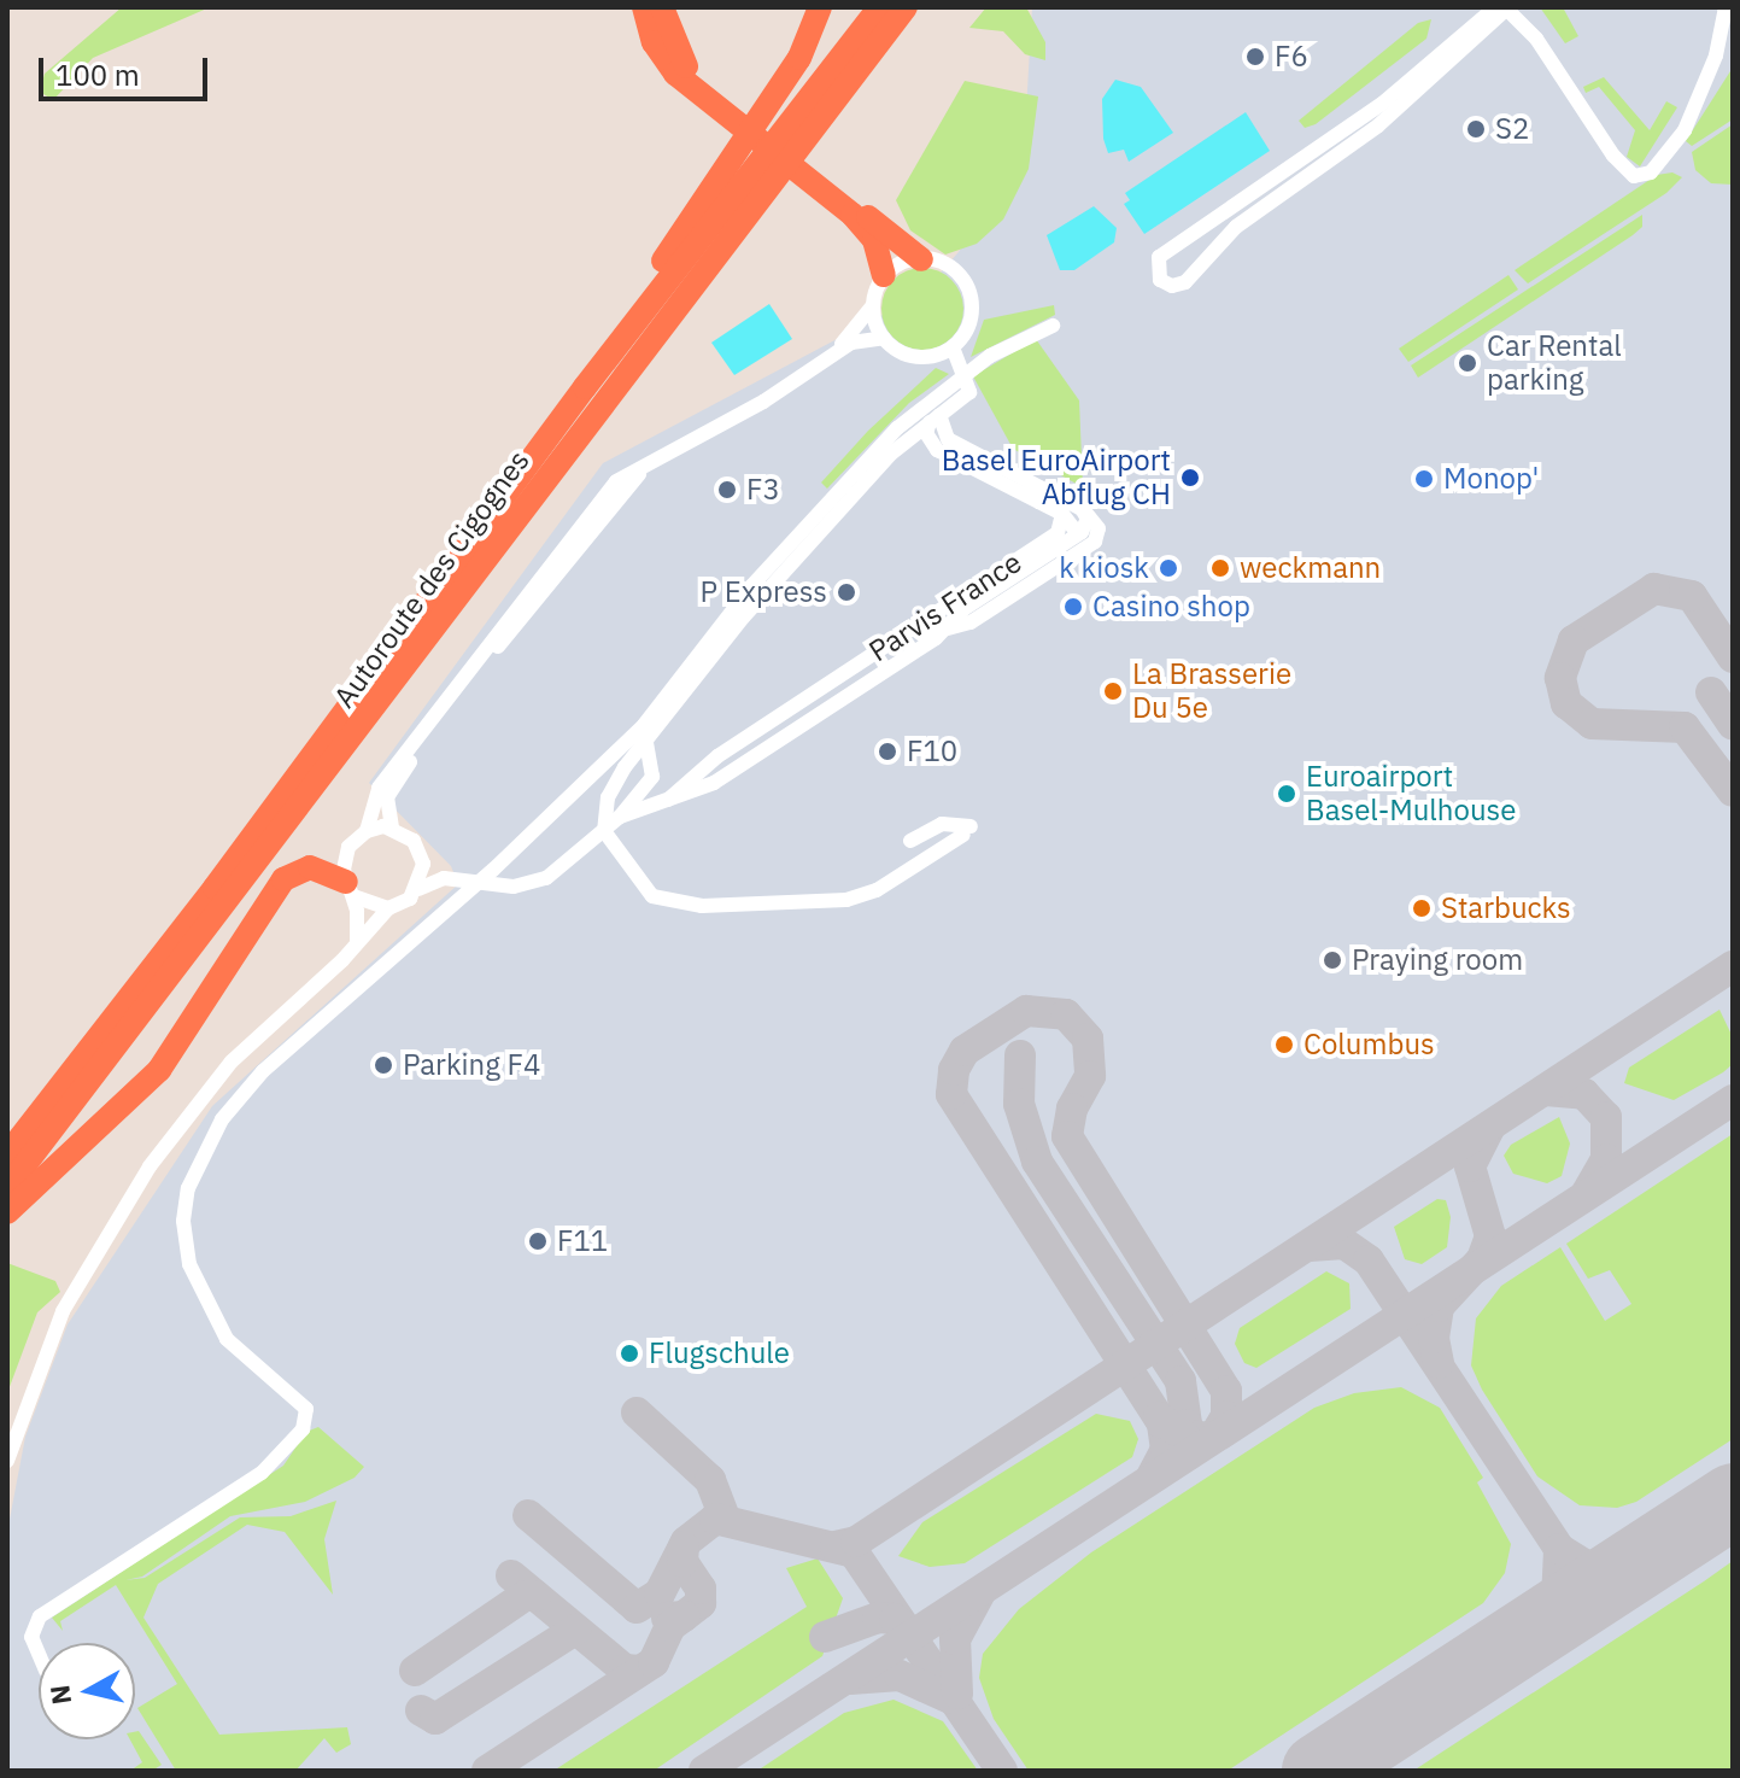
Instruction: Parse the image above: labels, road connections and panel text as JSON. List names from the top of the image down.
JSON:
{
  "streets": {
    "highway": ["Autoroute des Cigognes"],
    "street": ["Parvis France"]
  },
  "places": [
    "F6",
    "S2",
    "Car Rental parking",
    "Basel EuroAirport Abflug CH",
    "Monop'",
    "F3",
    "k kiosk",
    "weckmann",
    "P Express",
    "Casino shop",
    "La Brasserie Du 5e",
    "F10",
    "Euroairport Basel-Mulhouse",
    "Starbucks",
    "Praying room",
    "Columbus",
    "Parking F4",
    "F11",
    "Flugschule"
  ],
  "scale_bar": "100 m",
  "north": "left"
}
